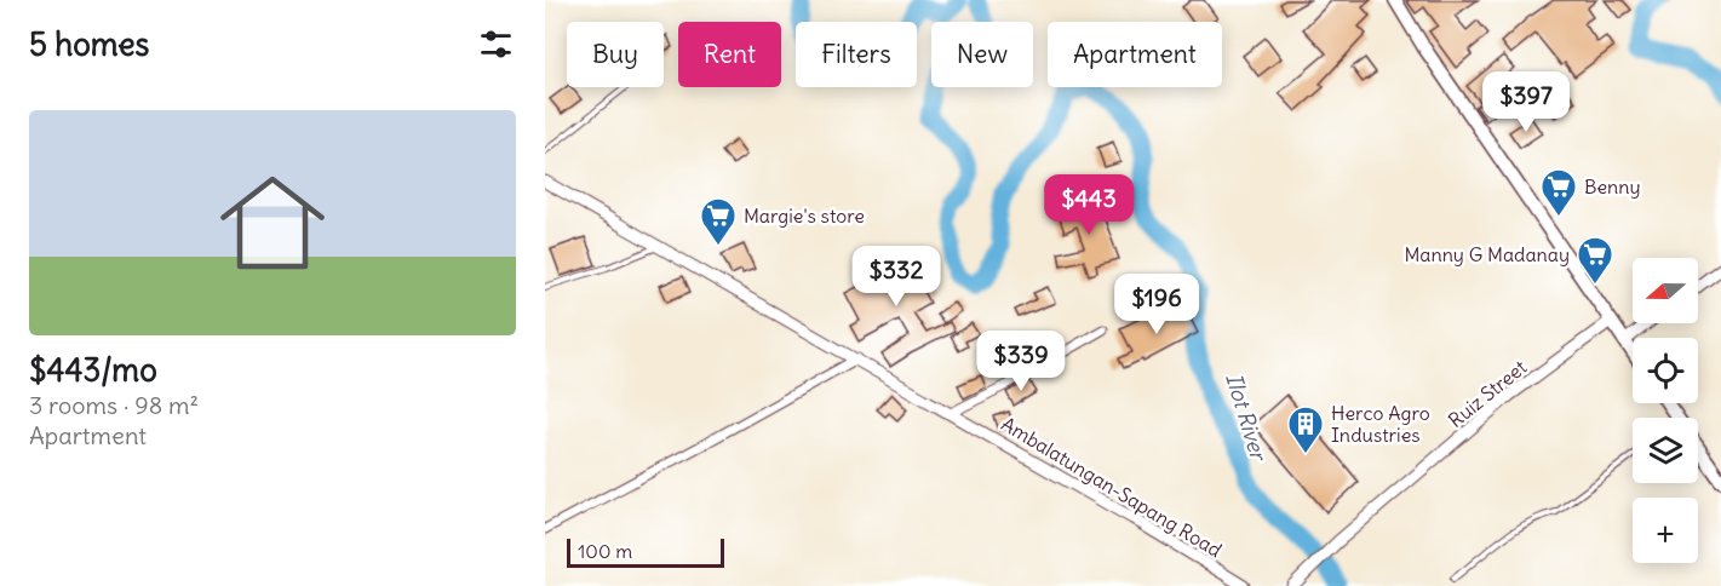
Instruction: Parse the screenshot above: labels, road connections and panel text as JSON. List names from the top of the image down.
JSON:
{
  "streets": {
    "street": ["Ruiz Street", "Ambalatungan-Sapang Road"]
  },
  "water": ["Ilot River"],
  "places": {
    "supermarket": ["Benny", "Margie's store", "Manny G Madanay"],
    "building": ["Herco Agro Industries"]
  },
  "scale_bar": "100 m",
  "north": "left",
  "page": {
    "heading": "5 homes",
    "chip": [
      "Buy",
      "Rent",
      "Filters",
      "New",
      "Apartment"
    ],
    "price": [
      "$397",
      "$443",
      "$332",
      "$196",
      "$339"
    ],
    "list": [
      {
        "name": "$443/mo",
        "note": "3 rooms · 98 m² · Apartment"
      }
    ],
    "map_buttons": "+",
    "scale": "100 m"
  }
}
